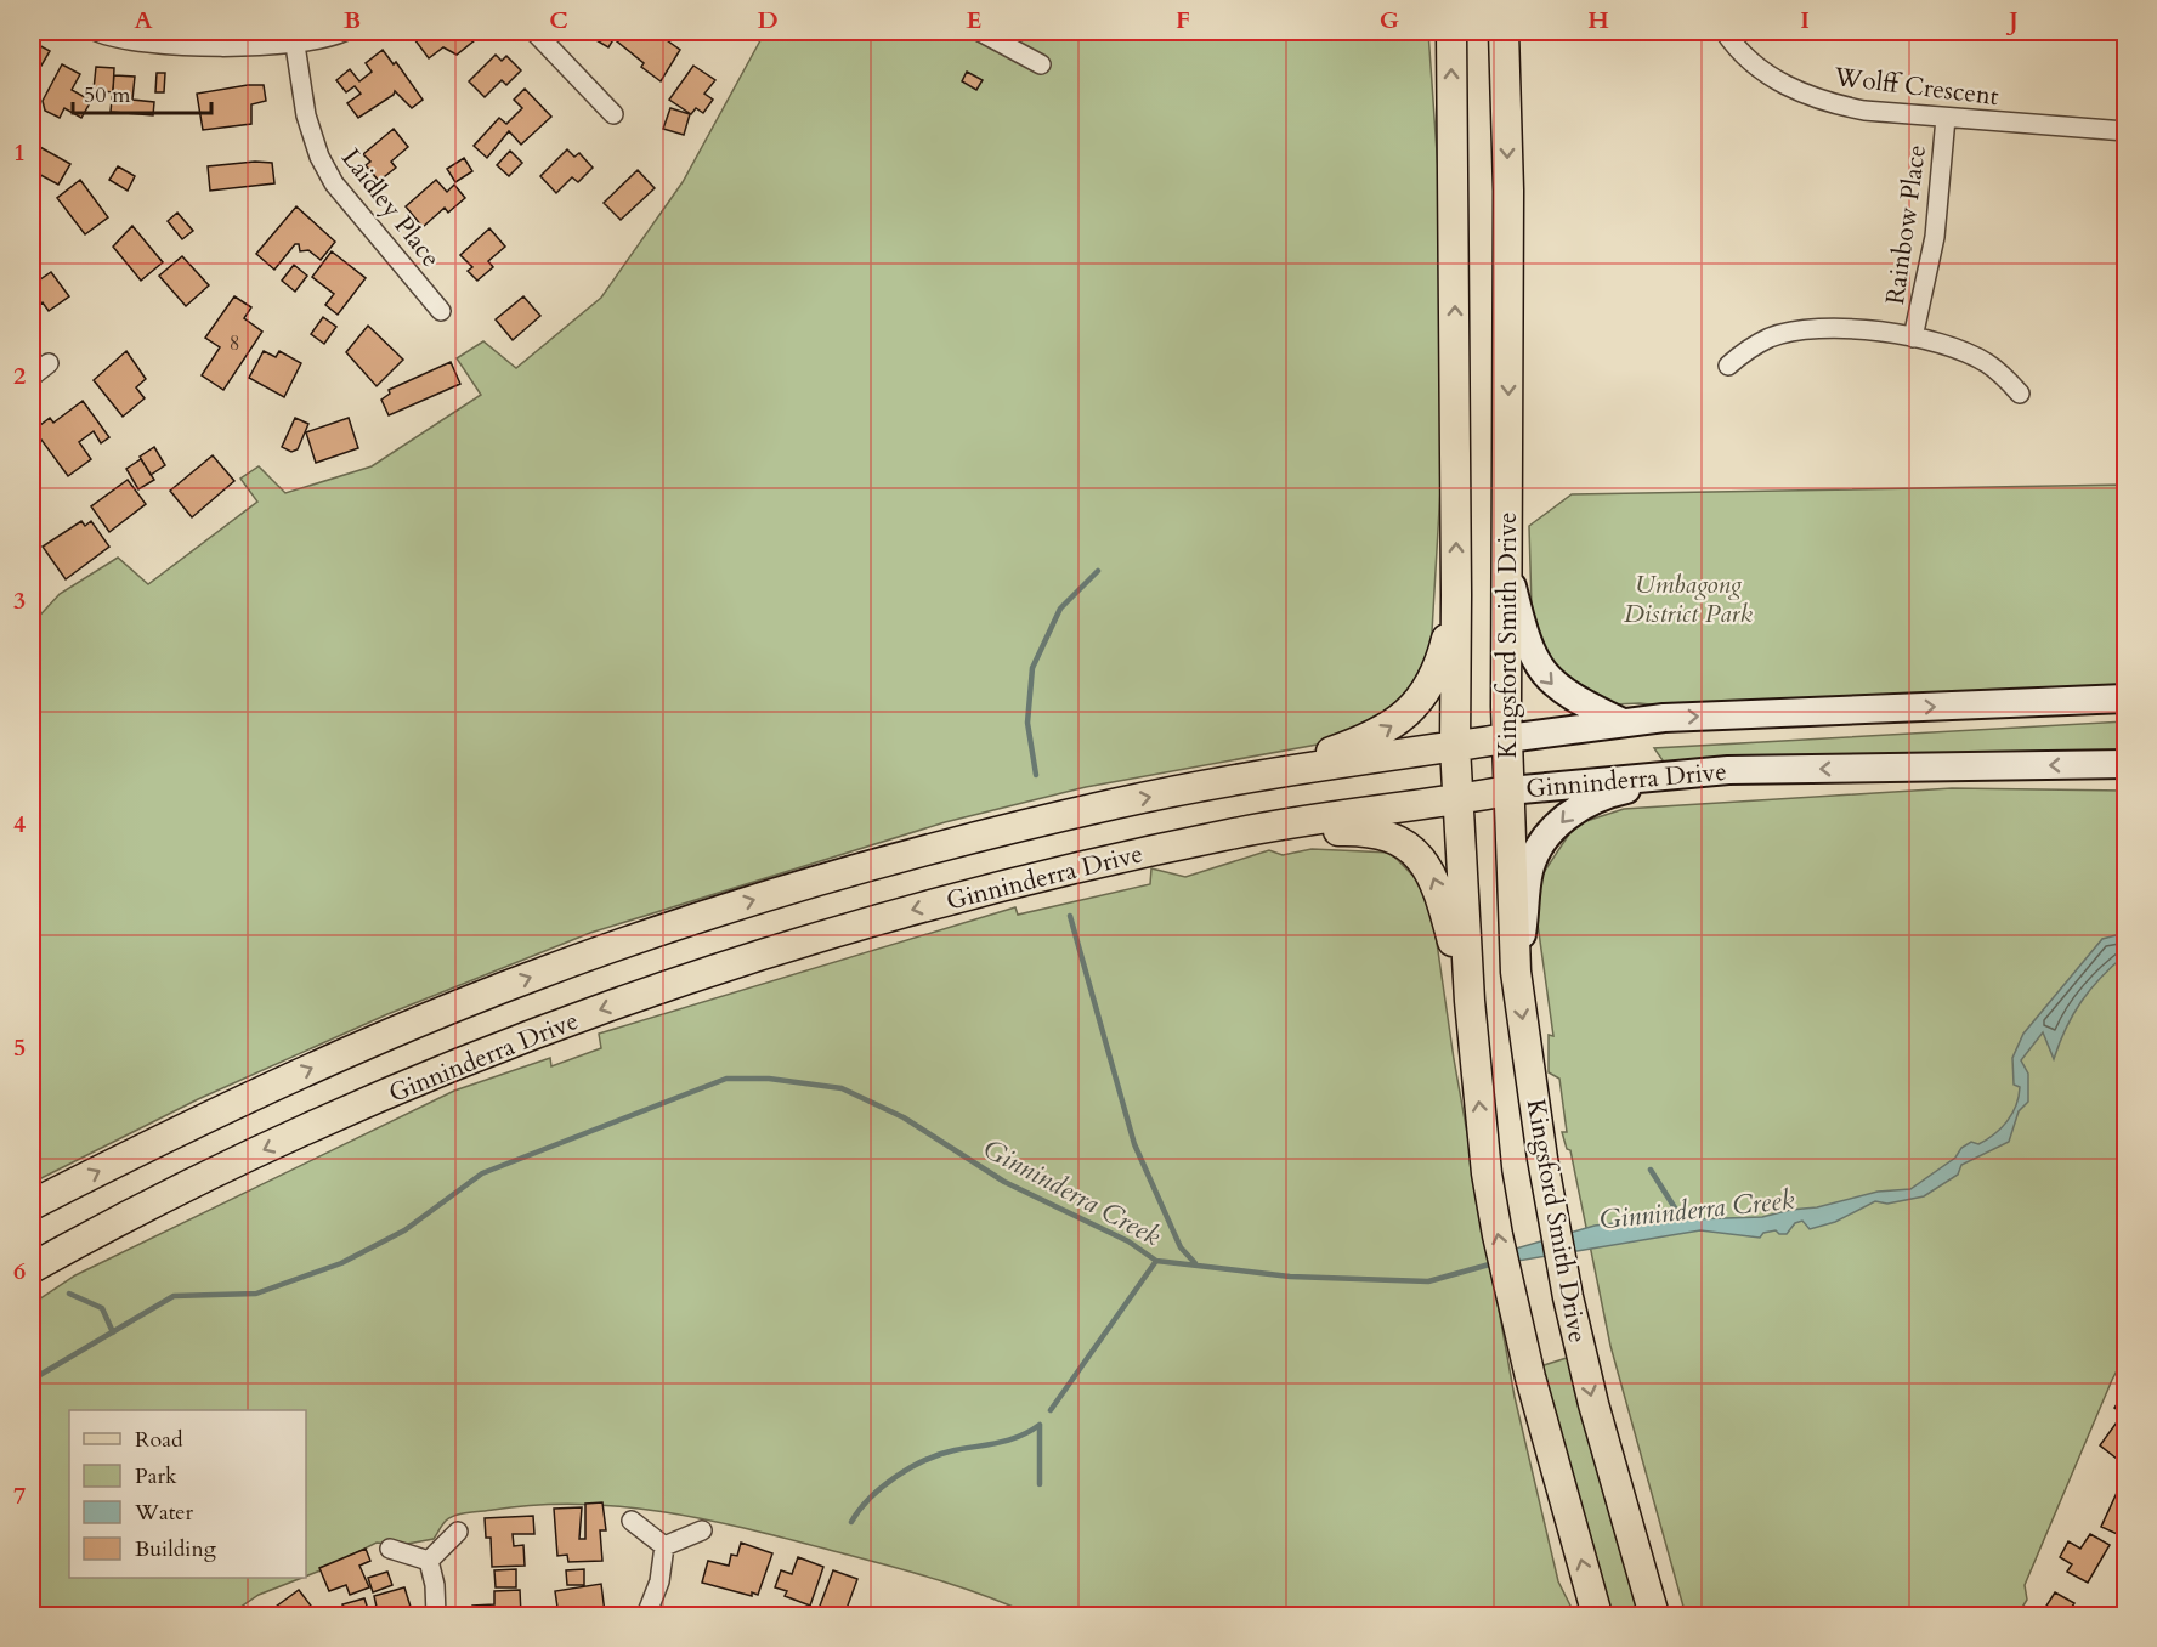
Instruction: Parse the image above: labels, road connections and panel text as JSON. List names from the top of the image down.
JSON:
{
  "streets": {
    "main road": ["Kingsford Smith Drive", "Ginninderra Drive"],
    "street": ["Wolff Crescent", "Laidley Place", "Rainbow Place"]
  },
  "crossings": [
    ["Wolff Crescent", "Rainbow Place"],
    ["Kingsford Smith Drive", "Ginninderra Drive"]
  ],
  "water": ["Ginninderra Creek"],
  "parks": ["Umbagong District Park"],
  "house_numbers": ["8"],
  "legend": [
    "Road",
    "Park",
    "Water",
    "Building"
  ],
  "scale_bar": "50 m",
  "grid": {
    "columns": [
      "A",
      "B",
      "C",
      "D",
      "E",
      "F",
      "G",
      "H",
      "I",
      "J"
    ],
    "rows": [
      "1",
      "2",
      "3",
      "4",
      "5",
      "6",
      "7"
    ]
  }
}
